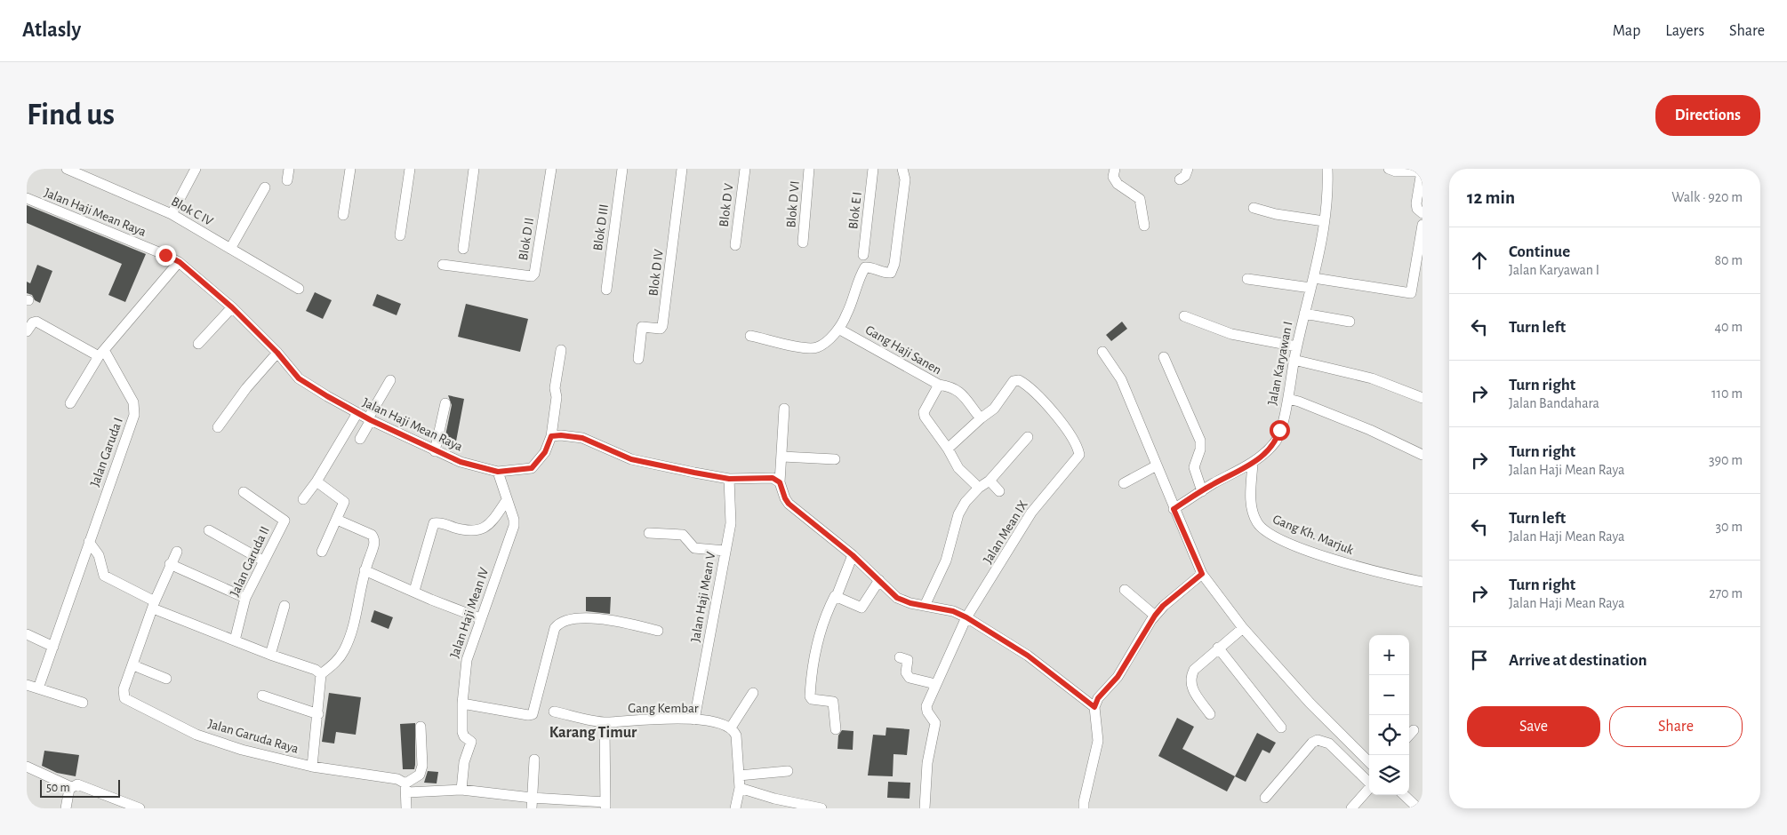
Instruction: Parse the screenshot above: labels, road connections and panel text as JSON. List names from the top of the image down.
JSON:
{
  "streets": {
    "street": [
      "Blok D VI",
      "Blok D V",
      "Blok E I",
      "Blok C IV",
      "Jalan Haji Mean Raya",
      "Blok D III",
      "Blok D II",
      "Blok D IV",
      "Gang Haji Sanen",
      "Jalan Karyawan I",
      "Jalan Garuda I",
      "Jalan Mean IX",
      "Gang Kh. Marjuk",
      "Jalan Garuda II",
      "Jalan Haji Mean V",
      "Jalan Haji Mean IV",
      "Gang Kembar",
      "Jalan Garuda Raya"
    ]
  },
  "crossings": [
    ["Jalan Haji Mean Raya", "Jalan Haji Mean IV"],
    ["Jalan Karyawan I", "Gang Kh. Marjuk"],
    ["Jalan Haji Mean V", "Gang Kembar"],
    ["Jalan Haji Mean IV", "Jalan Garuda Raya"]
  ],
  "districts": ["Karang Timur"],
  "scale_bar": "50 m",
  "page": {
    "header": "Atlasly",
    "nav": ["Map", "Layers", "Share"],
    "buttons": [
      "Directions",
      ["Save", "Share"]
    ],
    "title": "Find us",
    "heading": ["12 min", "Walk · 920 m"],
    "list": [
      ["Continue", "Jalan Karyawan I", "80 m"],
      ["Turn left", "40 m"],
      ["Turn right", "Jalan Bandahara", "110 m"],
      ["Turn right", "Jalan Haji Mean Raya", "390 m"],
      ["Turn left", "Jalan Haji Mean Raya", "30 m"],
      ["Turn right", "Jalan Haji Mean Raya", "270 m"],
      "Arrive at destination"
    ],
    "map_buttons": ["+", "−"],
    "scale": "50 m"
  }
}
